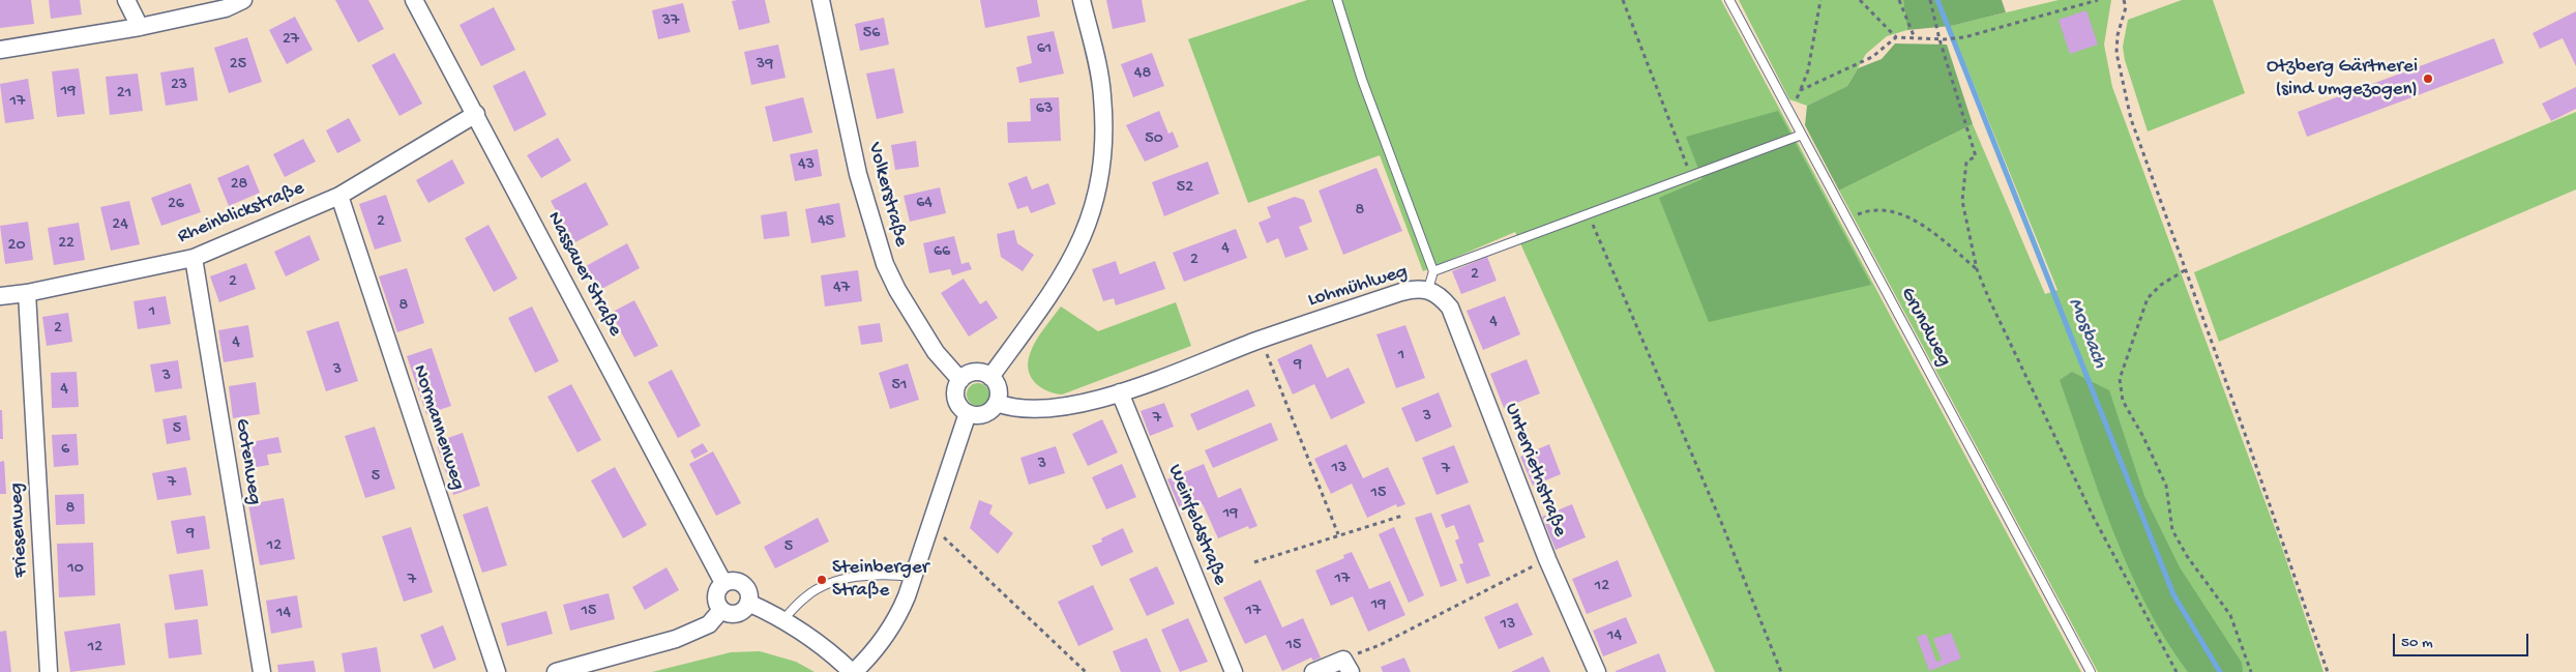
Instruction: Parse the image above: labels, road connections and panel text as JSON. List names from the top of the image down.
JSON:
{
  "streets": {
    "street": [
      "Volkerstraße",
      "Rheinblickstraße",
      "Nassauer Straße",
      "Lohmühlweg",
      "Normannenweg",
      "Gotenweg",
      "Unterriethstraße",
      "Weinfeldstraße",
      "Friesenweg"
    ],
    "lane": ["Grundweg"]
  },
  "crossings": [
    ["Volkerstraße", "Lohmühlweg"],
    ["Rheinblickstraße", "Nassauer Straße"],
    ["Rheinblickstraße", "Normannenweg"],
    ["Rheinblickstraße", "Gotenweg"],
    ["Rheinblickstraße", "Friesenweg"],
    ["Lohmühlweg", "Grundweg"],
    ["Lohmühlweg", "Unterriethstraße"],
    ["Lohmühlweg", "Weinfeldstraße"]
  ],
  "water": ["Mosbach"],
  "places": ["Otzberg Gärtnerei (sind umgezogen)", "Steinberger Straße"],
  "house_numbers": [
    "37",
    "56",
    "27",
    "61",
    "25",
    "39",
    "48",
    "23",
    "19",
    "21",
    "17",
    "63",
    "50",
    "43",
    "28",
    "52",
    "64",
    "26",
    "8",
    "2",
    "45",
    "24",
    "22",
    "20",
    "4",
    "66",
    "2",
    "2",
    "2",
    "47",
    "8",
    "1",
    "4",
    "2",
    "4",
    "1",
    "9",
    "3",
    "3",
    "51",
    "4",
    "3",
    "7",
    "5",
    "6",
    "3",
    "13",
    "7",
    "5",
    "7",
    "15",
    "8",
    "19",
    "9",
    "12",
    "5",
    "10",
    "17",
    "7",
    "12",
    "19",
    "15",
    "17",
    "14",
    "13",
    "14",
    "15",
    "12"
  ],
  "scale_bar": "50 m"
}
